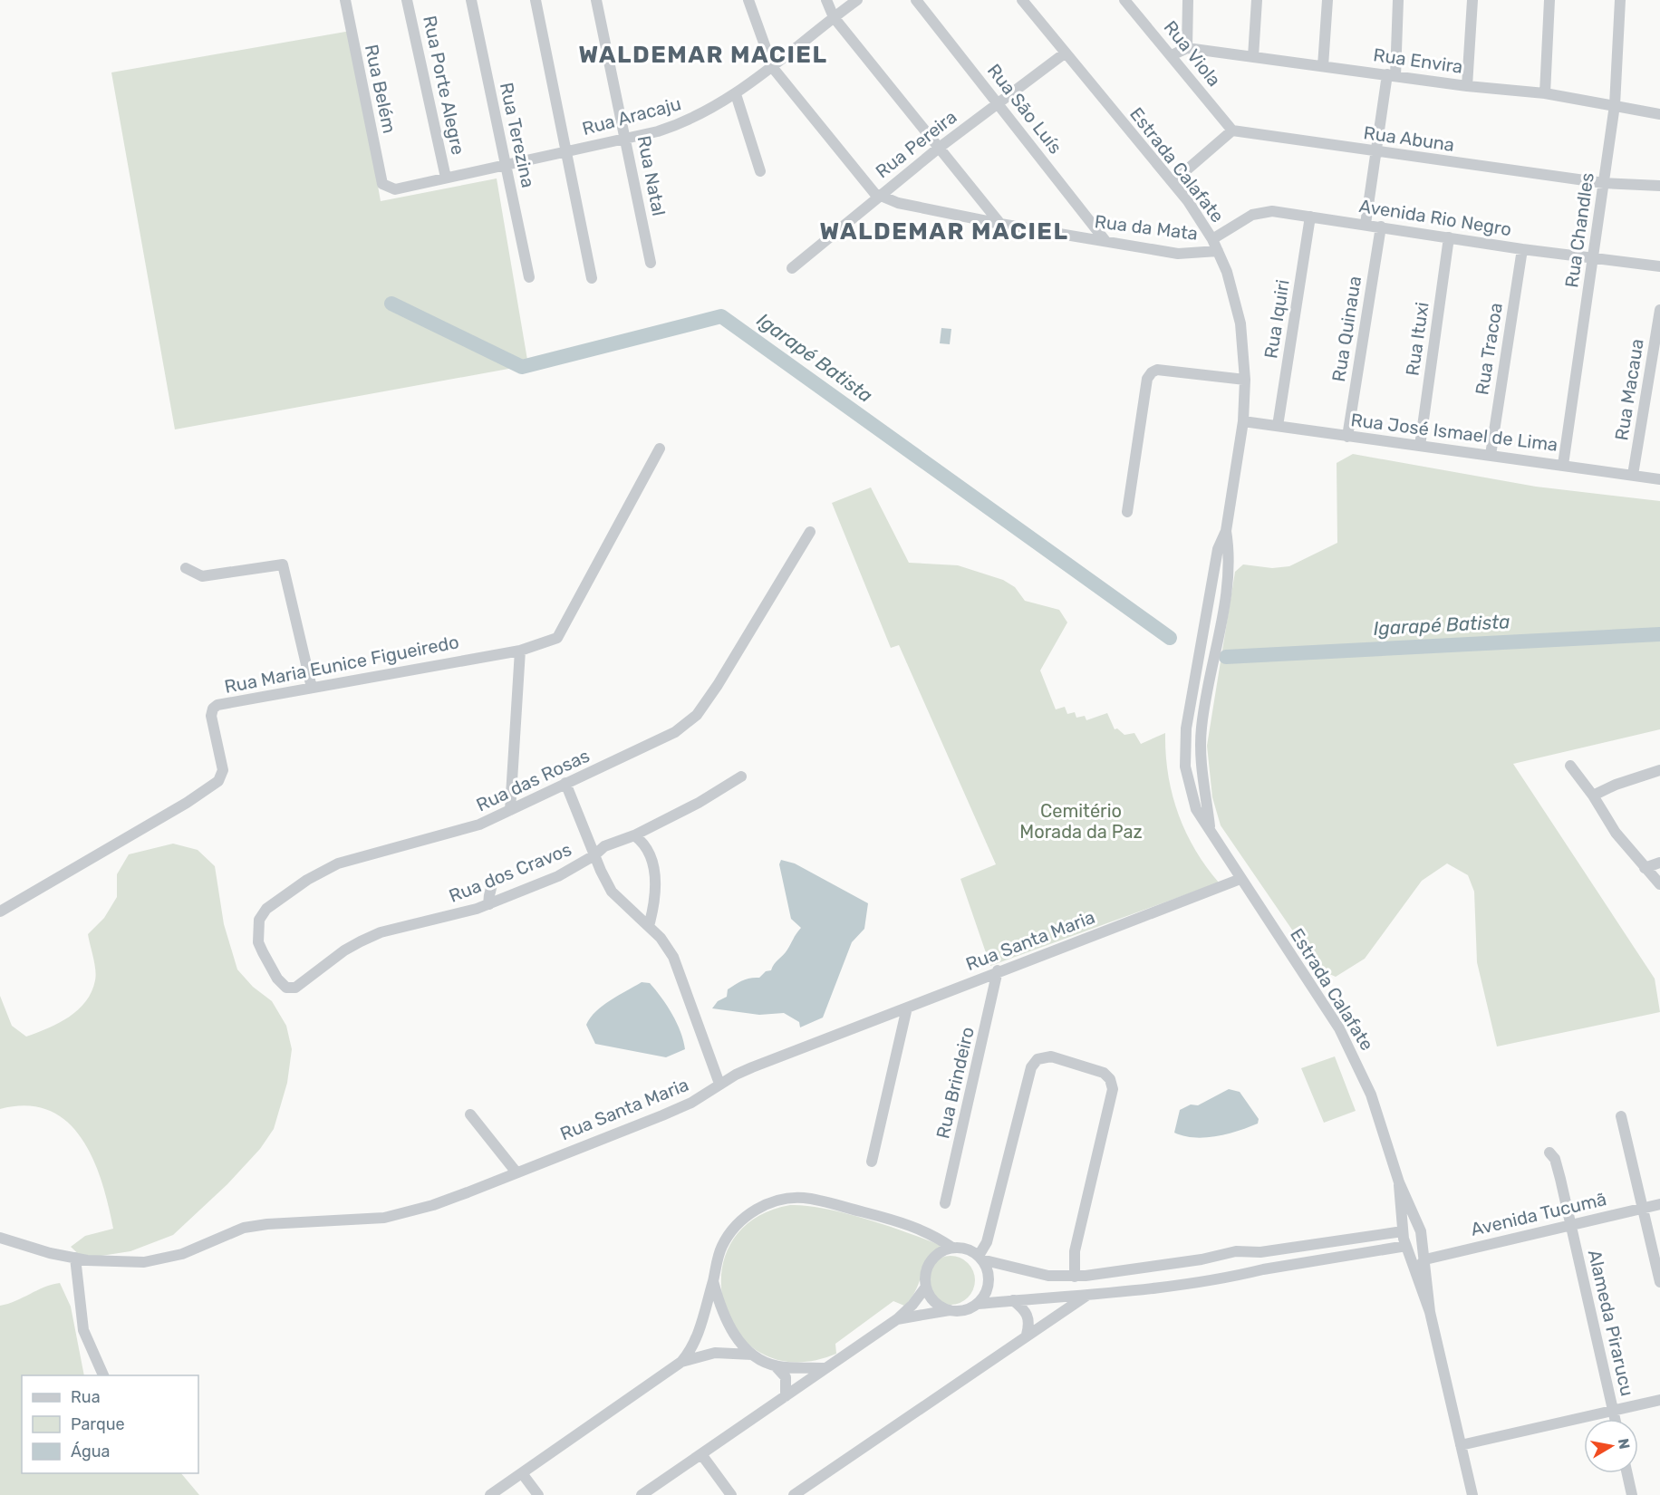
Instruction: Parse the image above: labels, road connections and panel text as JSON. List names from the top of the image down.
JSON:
{
  "streets": {
    "street": [
      "Rua Viola",
      "Rua Envira",
      "Rua Porte Alegre",
      "Rua Belém",
      "Rua São Luís",
      "Rua Aracaju",
      "Rua Terezina",
      "Rua Abuna",
      "Rua Pereira",
      "Estrada Calafate",
      "Rua Natal",
      "Avenida Rio Negro",
      "Rua da Mata",
      "Rua Chandles",
      "Rua Iquiri",
      "Rua Quinaua",
      "Rua Ituxi",
      "Rua Tracoa",
      "Rua Macaua",
      "Rua José Ismael de Lima",
      "Rua Maria Eunice Figueiredo",
      "Rua das Rosas",
      "Rua dos Cravos",
      "Rua Santa Maria",
      "Rua Brindeiro",
      "Avenida Tucumã",
      "Alameda Pirarucu"
    ]
  },
  "crossings": [
    ["Rua Viola", "Rua Abuna"],
    ["Rua Envira", "Rua Chandles"],
    ["Rua Porte Alegre", "Rua Aracaju"],
    ["Rua Belém", "Rua Aracaju"],
    ["Rua São Luís", "Rua Pereira"],
    ["Rua São Luís", "Rua da Mata"],
    ["Rua Aracaju", "Rua Terezina"],
    ["Rua Aracaju", "Rua Natal"],
    ["Rua Abuna", "Rua Chandles"],
    ["Rua Pereira", "Estrada Calafate"],
    ["Rua Pereira", "Rua da Mata"],
    ["Estrada Calafate", "Avenida Rio Negro"],
    ["Estrada Calafate", "Rua da Mata"],
    ["Estrada Calafate", "Rua José Ismael de Lima"],
    ["Estrada Calafate", "Rua Santa Maria"],
    ["Estrada Calafate", "Avenida Tucumã"],
    ["Avenida Rio Negro", "Rua Chandles"],
    ["Avenida Rio Negro", "Rua Iquiri"],
    ["Avenida Rio Negro", "Rua Quinaua"],
    ["Avenida Rio Negro", "Rua Ituxi"],
    ["Avenida Rio Negro", "Rua Tracoa"],
    ["Rua Chandles", "Rua José Ismael de Lima"],
    ["Rua Iquiri", "Rua José Ismael de Lima"],
    ["Rua Quinaua", "Rua José Ismael de Lima"],
    ["Rua Ituxi", "Rua José Ismael de Lima"],
    ["Rua Tracoa", "Rua José Ismael de Lima"],
    ["Rua Macaua", "Rua José Ismael de Lima"],
    ["Rua das Rosas", "Rua dos Cravos"],
    ["Rua Santa Maria", "Rua Brindeiro"],
    ["Avenida Tucumã", "Alameda Pirarucu"]
  ],
  "districts": ["WALDEMAR MACIEL", "WALDEMAR MACIEL"],
  "water": ["Igarapé Batista"],
  "parks": ["Cemitério Morada da Paz"],
  "legend": ["Rua", "Parque", "Água"],
  "north": "right"
}
